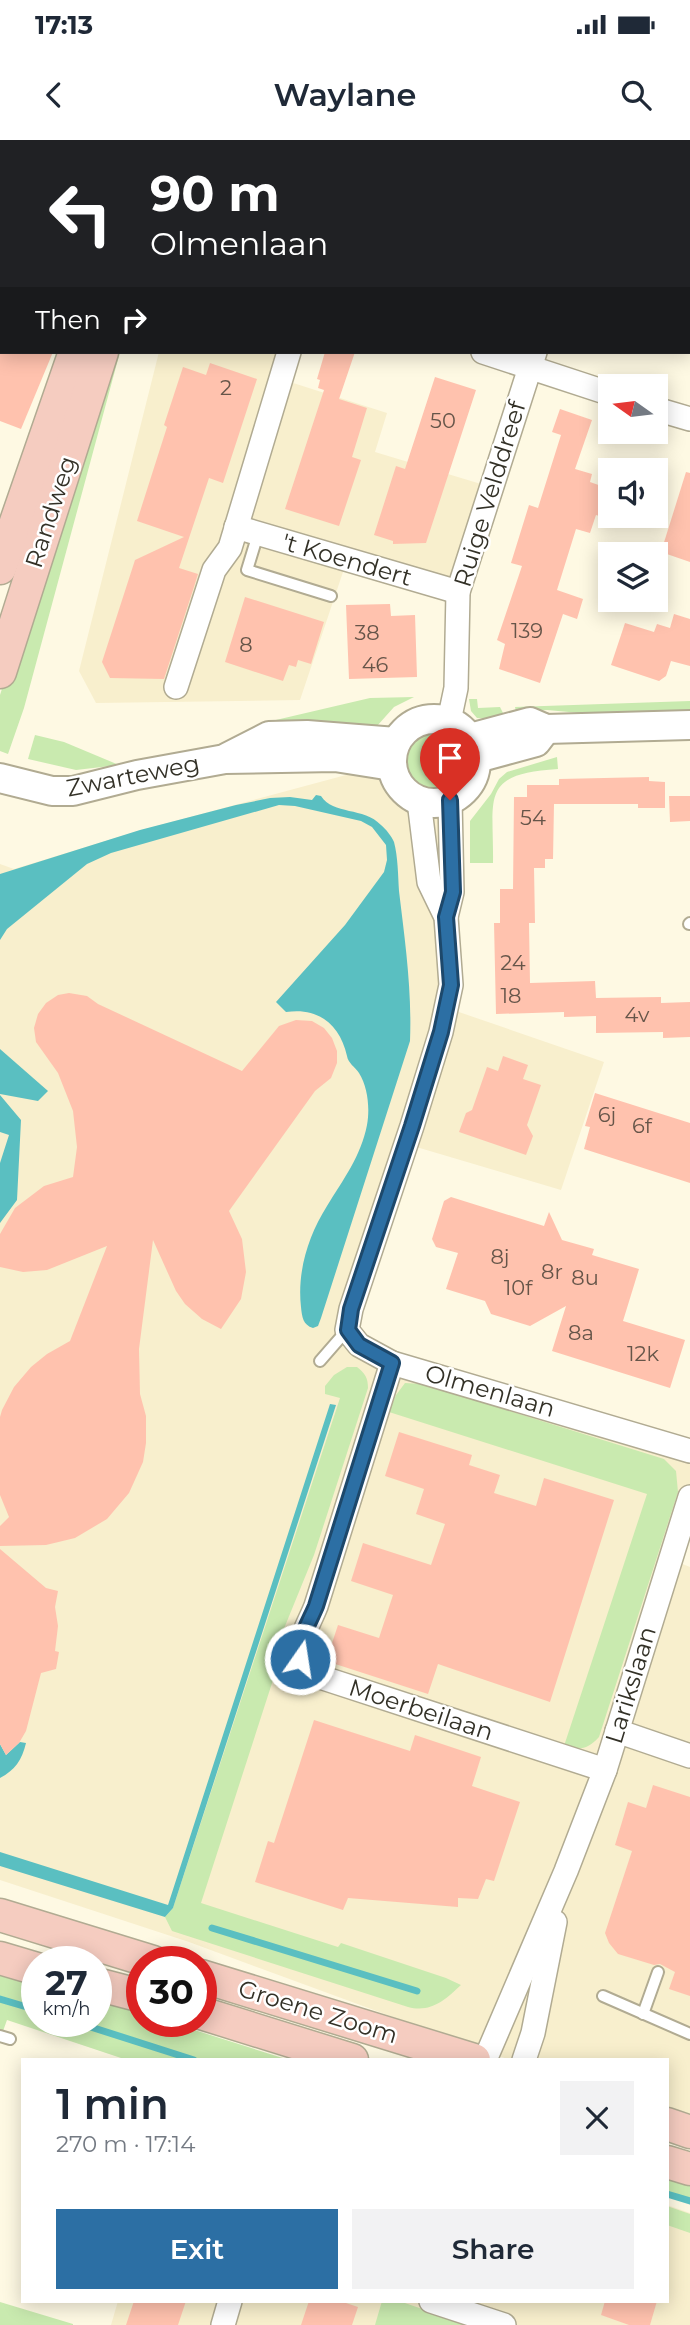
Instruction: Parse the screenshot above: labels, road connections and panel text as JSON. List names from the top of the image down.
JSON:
{
  "streets": {
    "main road": ["Randweg", "Groene Zoom"],
    "street": [
      "Ruige Velddreef",
      "'t Koendert",
      "Zwarteweg",
      "Olmenlaan",
      "Larikslaan",
      "Moerbeilaan"
    ]
  },
  "crossings": [
    ["Ruige Velddreef", "'t Koendert"],
    ["Ruige Velddreef", "Zwarteweg"],
    ["Olmenlaan", "Moerbeilaan"],
    ["Larikslaan", "Moerbeilaan"]
  ],
  "house_numbers": [
    "2",
    "50",
    "139",
    "38",
    "8",
    "46",
    "54",
    "24",
    "18",
    "4v",
    "6j",
    "6f",
    "8j",
    "8r",
    "8u",
    "10f",
    "8a",
    "12k"
  ],
  "north": "left",
  "page": {
    "status": "17:13",
    "header": "Waylane",
    "turn": ["90 m", "Olmenlaan"],
    "then": "Then",
    "speed": "27 km/h",
    "limit": "30",
    "heading": ["1 min", "270 m · 17:14"],
    "buttons": ["Exit", "Share"]
  }
}
